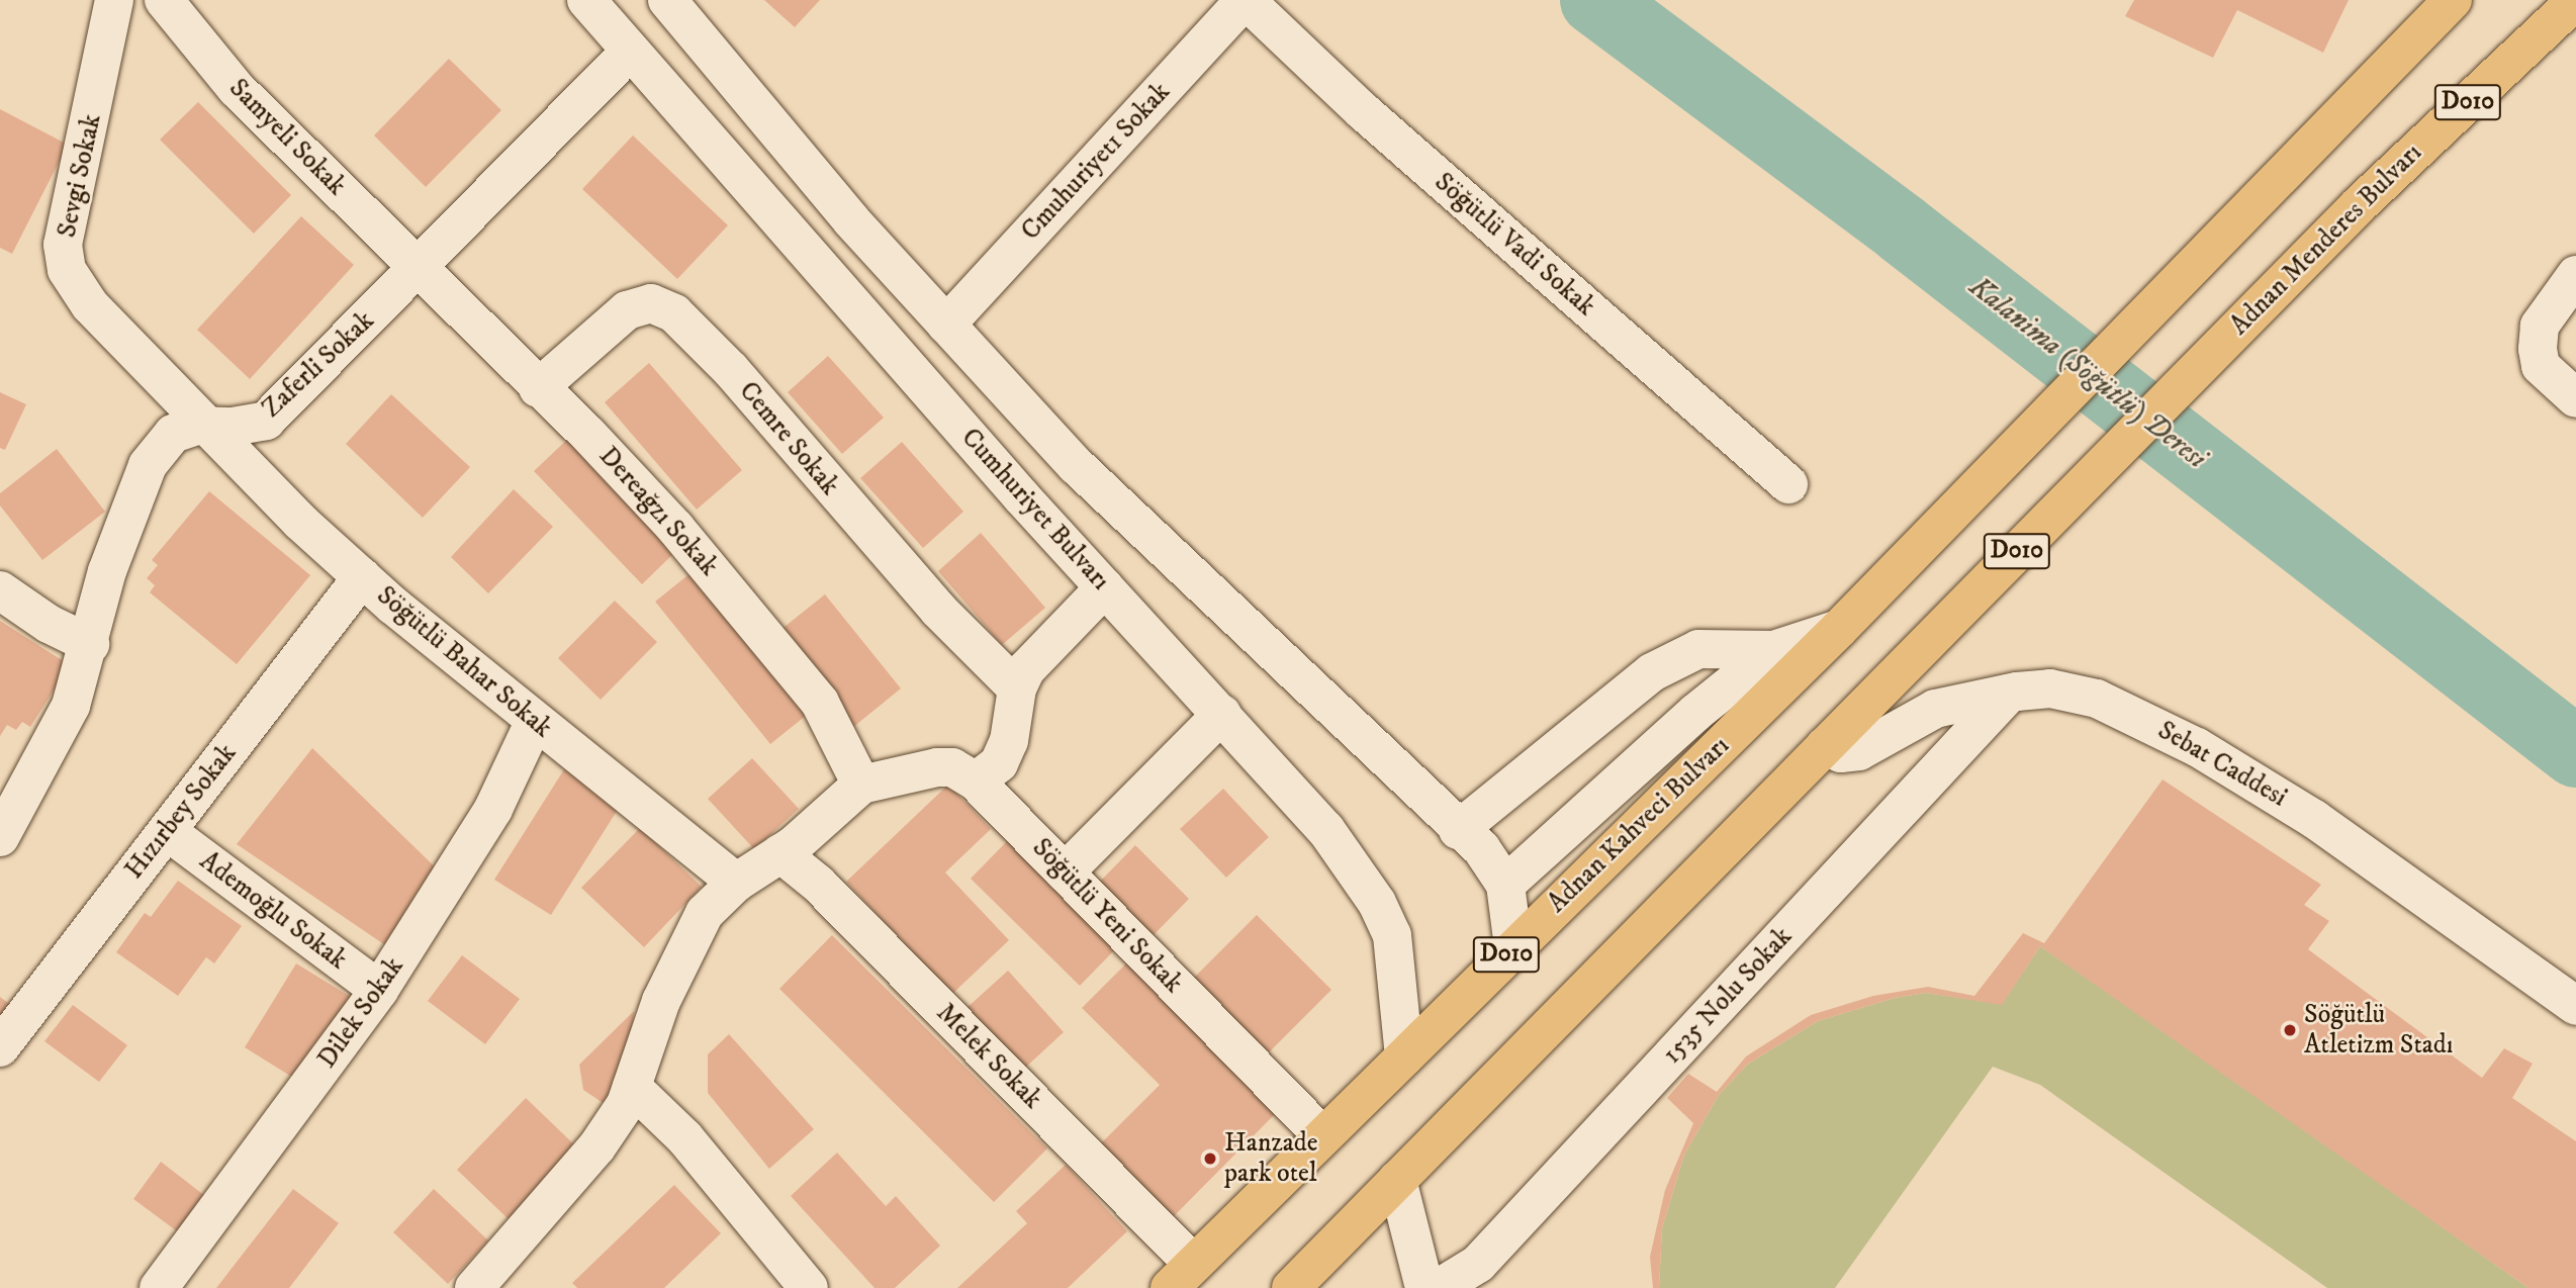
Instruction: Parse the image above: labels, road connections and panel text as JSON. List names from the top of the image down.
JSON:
{
  "streets": {
    "highway": ["D010", "Adnan Menderes Bulvarı", "Adnan Kahveci Bulvarı"],
    "street": [
      "Samyeli Sokak",
      "Cmuhuriyet1 Sokak",
      "Sevgi Sokak",
      "Söğütlü Vadi Sokak",
      "Zaferli Sokak",
      "Cemre Sokak",
      "Cumhuriyet Bulvarı",
      "Dereağzı Sokak",
      "Söğütlü Bahar Sokak",
      "Sebat Caddesi",
      "Hızırbey Sokak",
      "Ademoğlu Sokak",
      "Söğütlü Yeni Sokak",
      "1535 Nolu Sokak",
      "Dilek Sokak",
      "Melek Sokak"
    ]
  },
  "crossings": [
    ["D010", "Adnan Menderes Bulvarı"],
    ["D010", "Sebat Caddesi"],
    ["Samyeli Sokak", "Zaferli Sokak"],
    ["Samyeli Sokak", "Dereağzı Sokak"],
    ["Cmuhuriyet1 Sokak", "Söğütlü Vadi Sokak"],
    ["Sevgi Sokak", "Zaferli Sokak"],
    ["Sevgi Sokak", "Söğütlü Bahar Sokak"],
    ["Adnan Menderes Bulvarı", "Sebat Caddesi"],
    ["Zaferli Sokak", "Cumhuriyet Bulvarı"],
    ["Zaferli Sokak", "Dereağzı Sokak"],
    ["Zaferli Sokak", "Söğütlü Bahar Sokak"],
    ["Cemre Sokak", "Dereağzı Sokak"],
    ["Cumhuriyet Bulvarı", "Adnan Kahveci Bulvarı"],
    ["Dereağzı Sokak", "Söğütlü Yeni Sokak"],
    ["Söğütlü Bahar Sokak", "Hızırbey Sokak"],
    ["Söğütlü Bahar Sokak", "Dilek Sokak"],
    ["Sebat Caddesi", "1535 Nolu Sokak"],
    ["Hızırbey Sokak", "Ademoğlu Sokak"],
    ["Adnan Kahveci Bulvarı", "Söğütlü Yeni Sokak"],
    ["Adnan Kahveci Bulvarı", "Melek Sokak"],
    ["Ademoğlu Sokak", "Dilek Sokak"]
  ],
  "water": ["Kalanima (Söğütlü) Deresi"],
  "places": ["Söğütlü Atletizm Stadı", "Hanzade park otel"]
}
